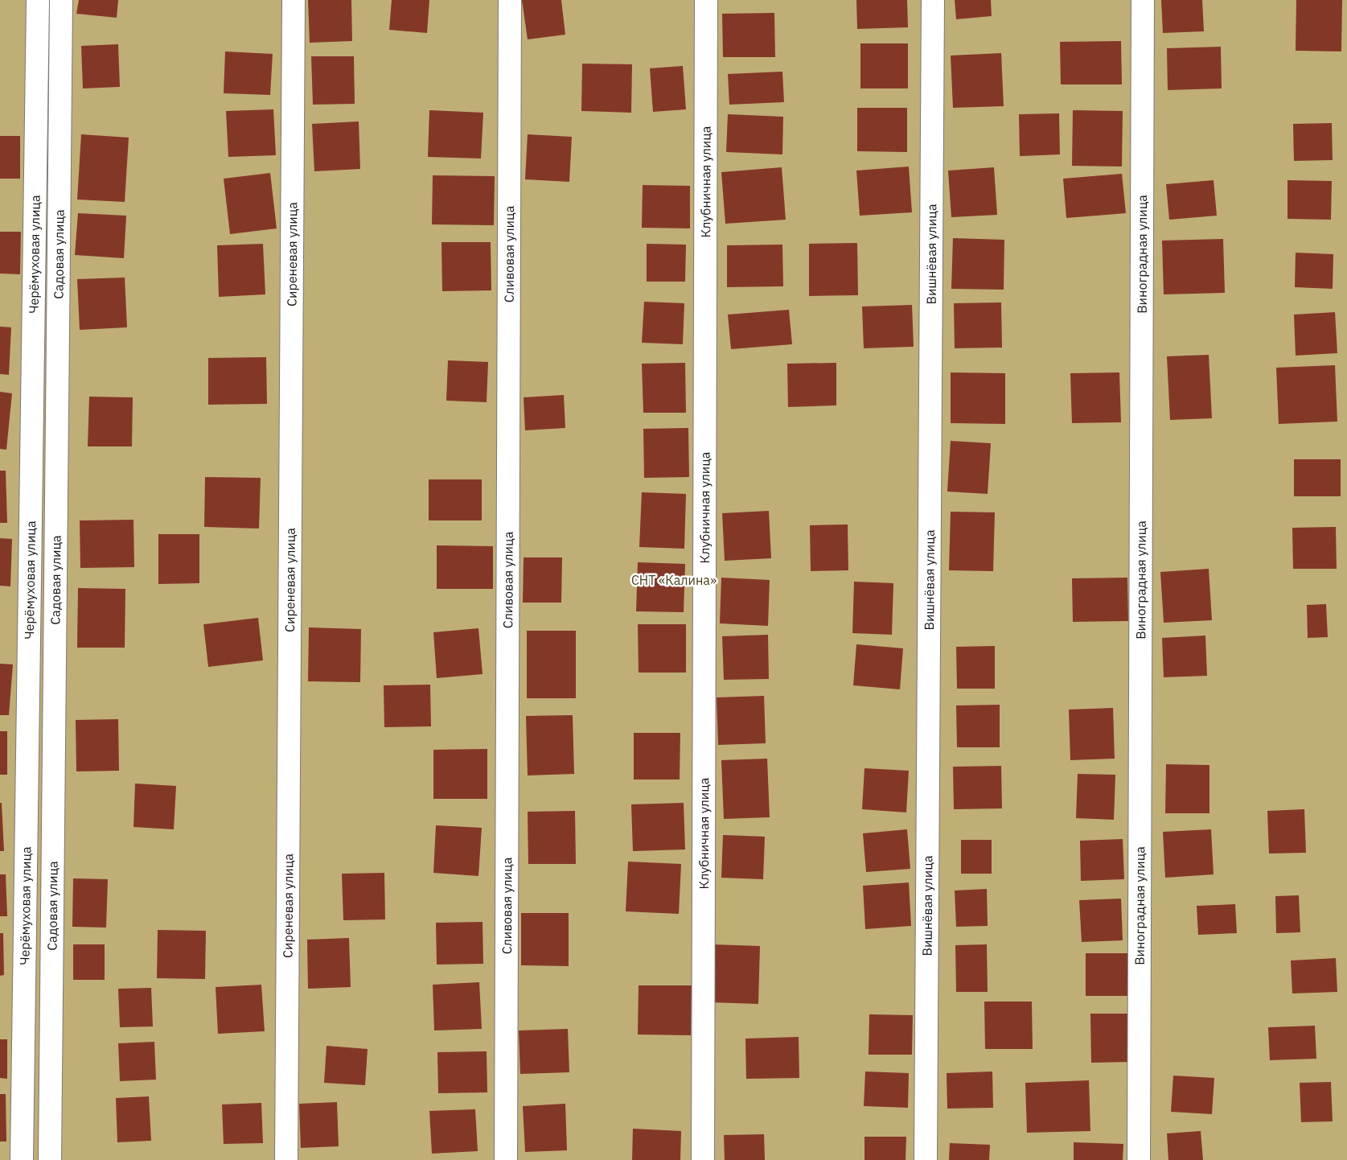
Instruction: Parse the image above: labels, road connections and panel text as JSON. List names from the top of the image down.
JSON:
{
  "streets": {
    "street": [
      "Клубничная улица",
      "Черёмуховая улица",
      "Садовая улица",
      "Сиреневая улица",
      "Сливовая улица",
      "Вишнёвая улица",
      "Виноградная улица"
    ]
  },
  "parks": ["СНТ «Калина»"]
}
